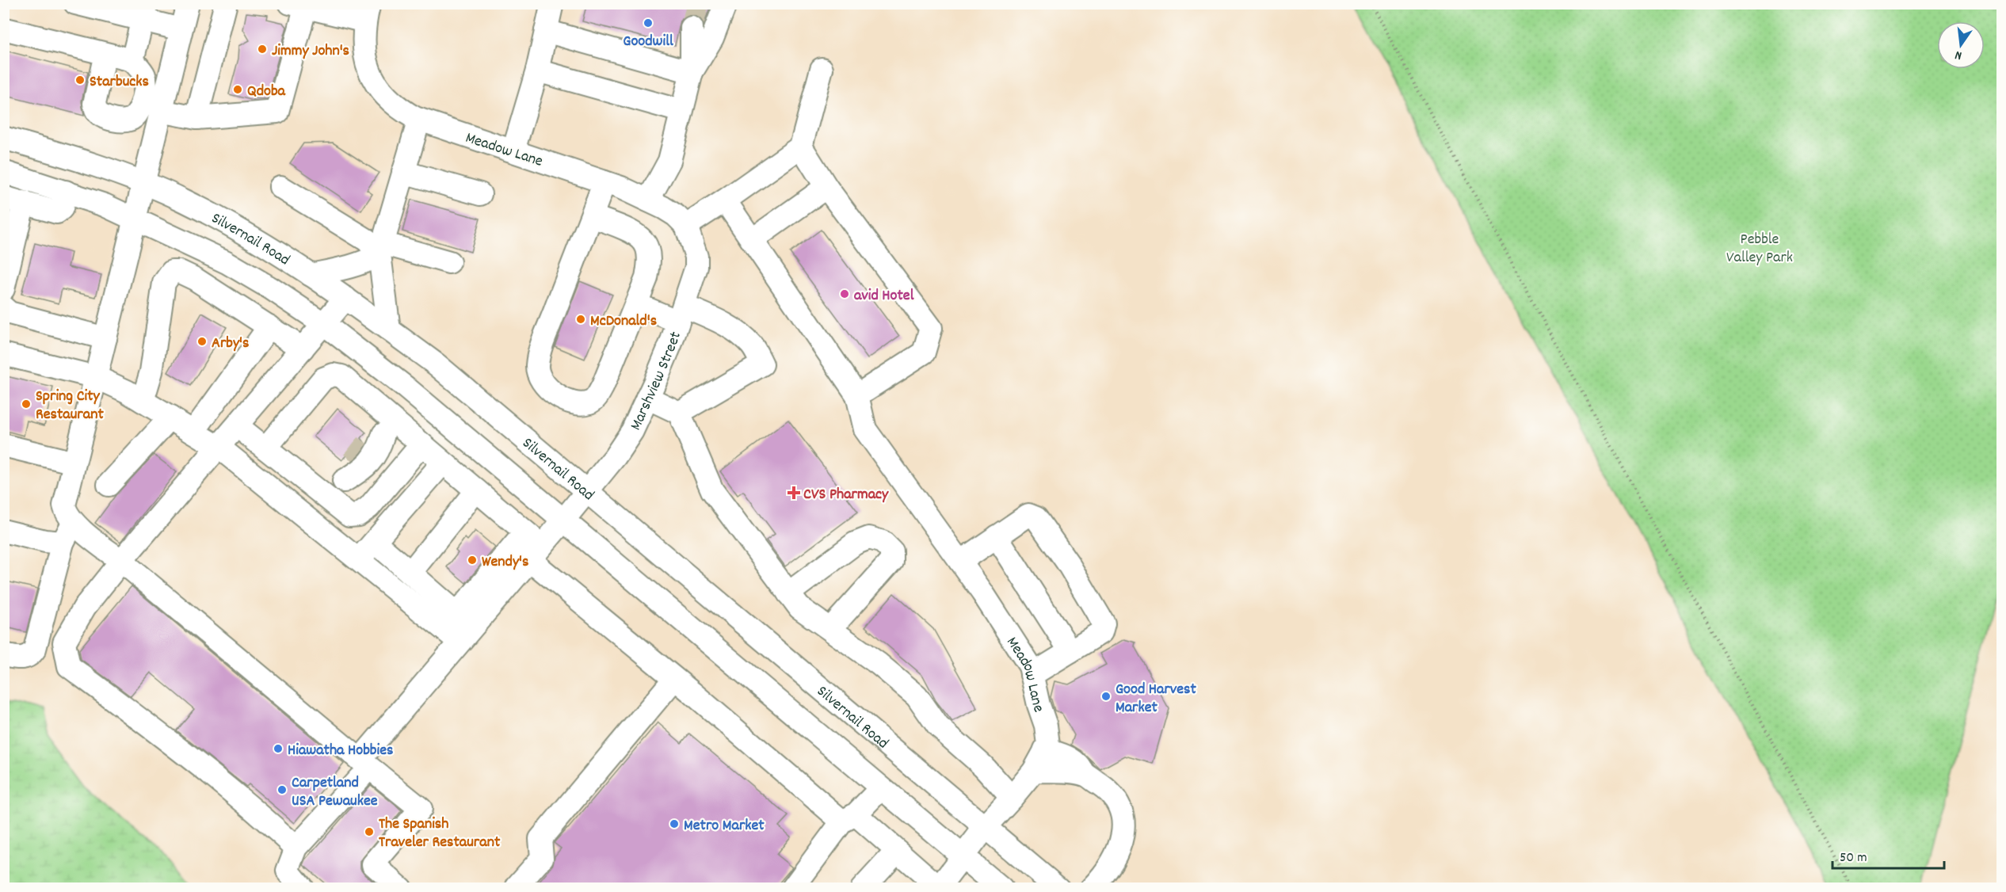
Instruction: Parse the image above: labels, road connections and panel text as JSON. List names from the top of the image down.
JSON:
{
  "streets": {
    "street": ["Meadow Lane", "Silvernail Road", "Marshview Street"]
  },
  "crossings": [
    ["Meadow Lane", "Silvernail Road"],
    ["Meadow Lane", "Marshview Street"],
    ["Silvernail Road", "Marshview Street"]
  ],
  "parks": ["Pebble Valley Park"],
  "places": {
    "other": [
      "Goodwill",
      "Jimmy John's",
      "Starbucks",
      "Qdoba",
      "avid Hotel",
      "McDonald's",
      "Arby's",
      "Spring City Restaurant",
      "Wendy's",
      "Good Harvest Market",
      "Hiawatha Hobbies",
      "Carpetland USA Pewaukee",
      "Metro Market",
      "The Spanish Traveler Restaurant"
    ],
    "health": ["CVS Pharmacy"]
  },
  "scale_bar": "50 m",
  "north": "bottom"
}
